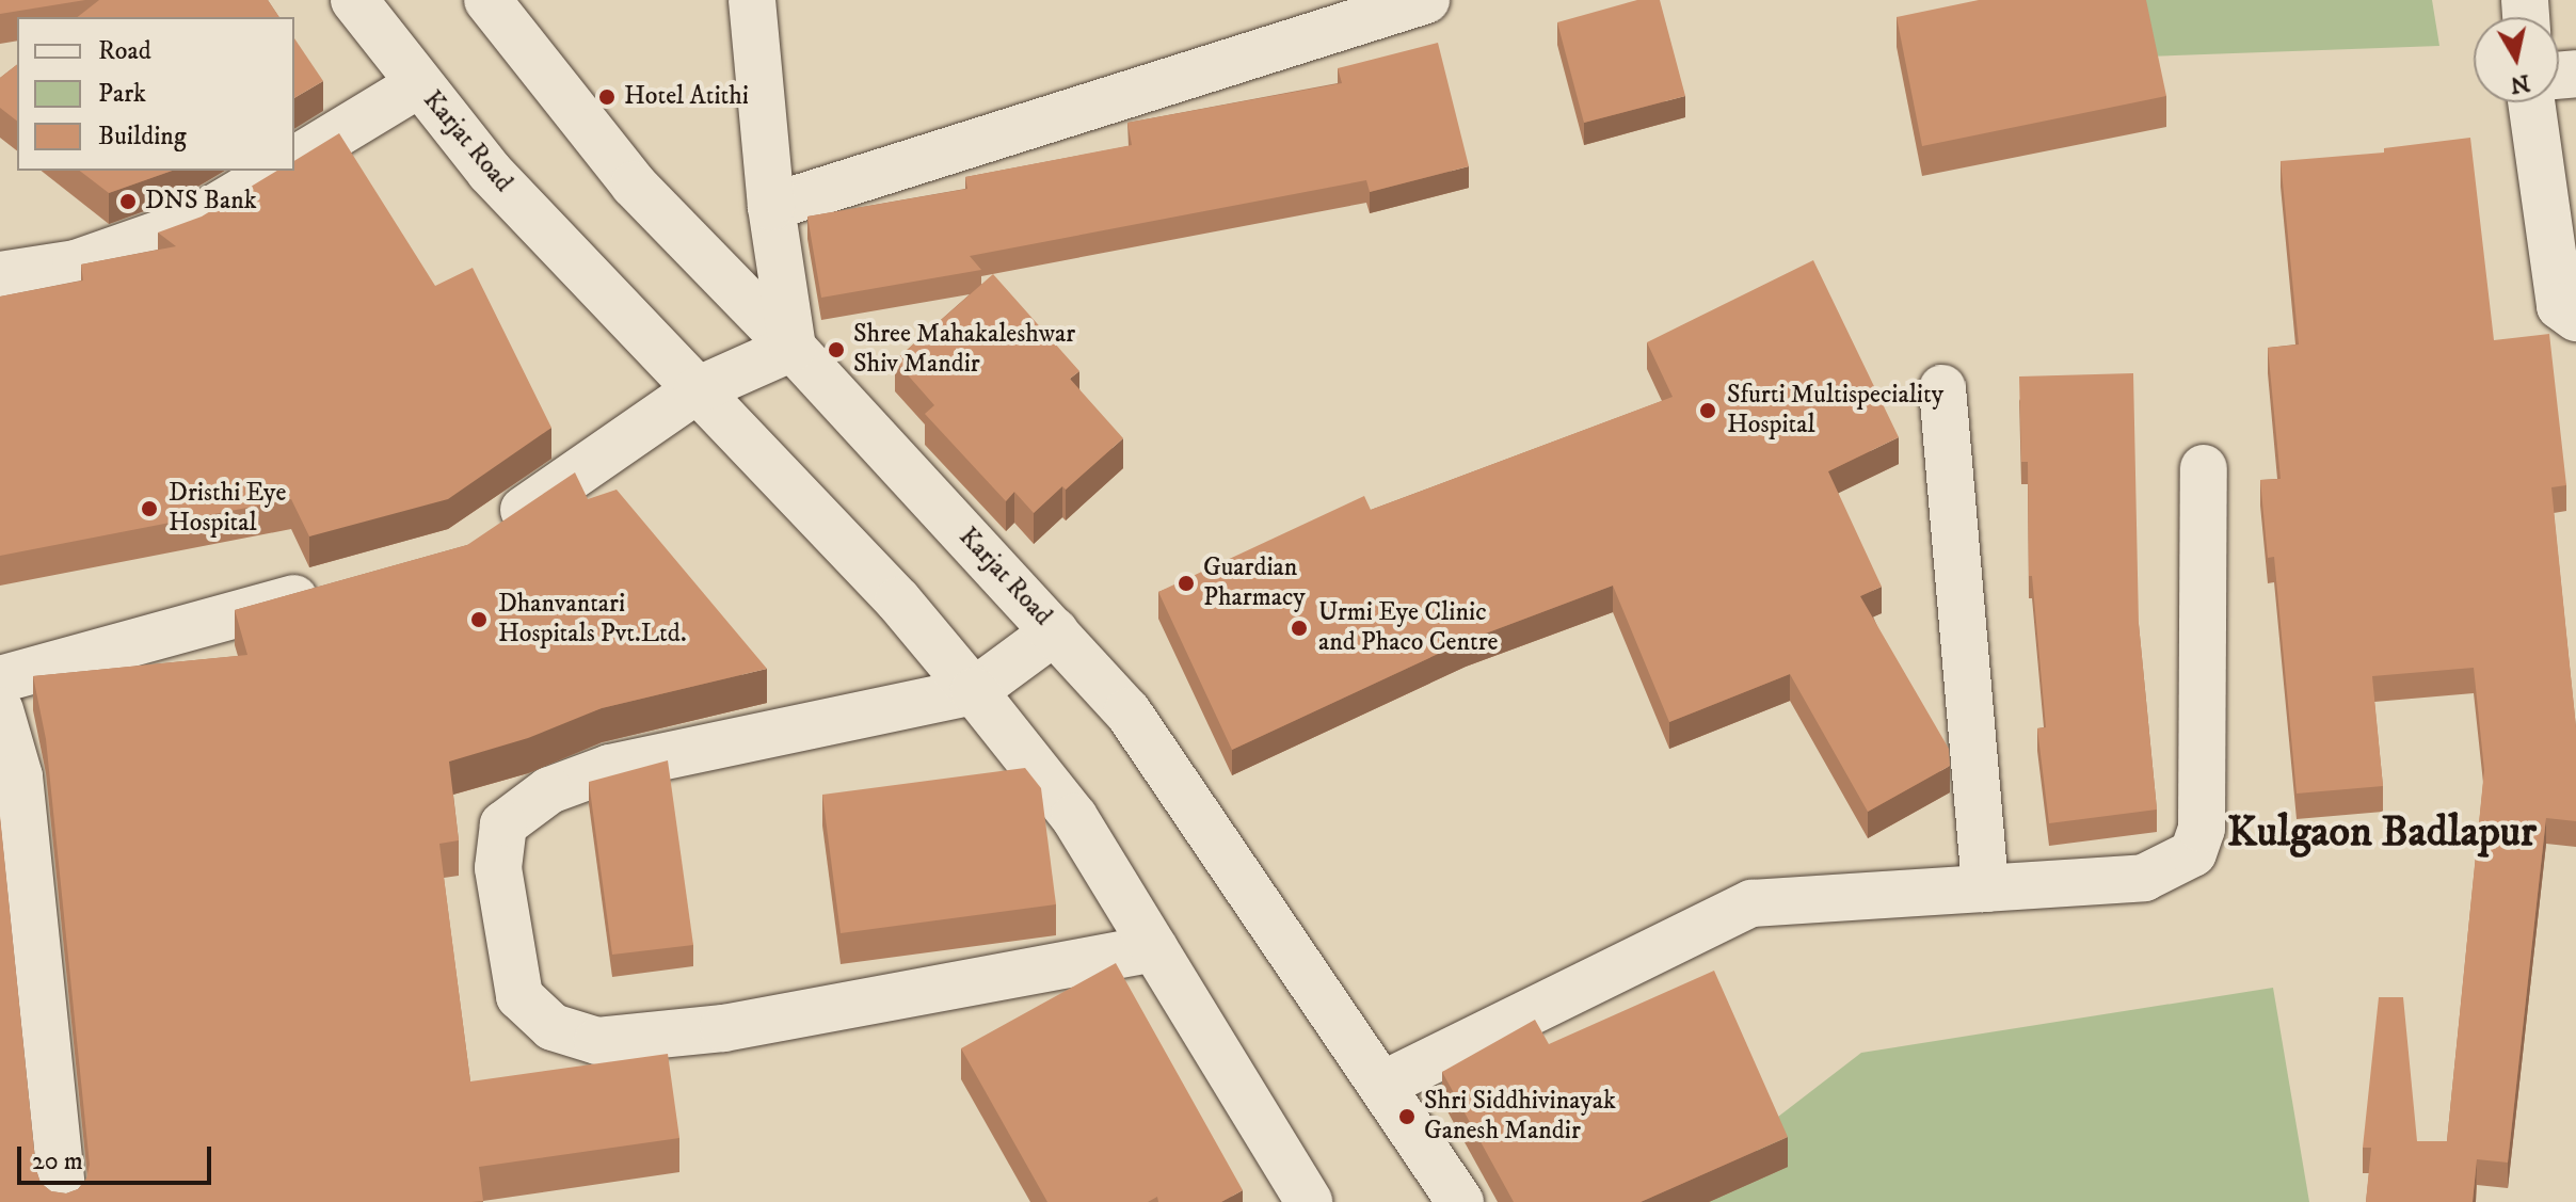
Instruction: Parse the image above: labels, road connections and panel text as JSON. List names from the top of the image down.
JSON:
{
  "streets": {
    "street": ["Karjat Road"]
  },
  "districts": ["Kulgaon Badlapur"],
  "places": [
    "Hotel Atithi",
    "DNS Bank",
    "Shree Mahakaleshwar Shiv Mandir",
    "Sfurti Multispeciality Hospital",
    "Dristhi Eye Hospital",
    "Guardian Pharmacy",
    "Dhanvantari Hospitals Pvt.Ltd.",
    "Urmi Eye Clinic and Phaco Centre",
    "Shri Siddhivinayak Ganesh Mandir"
  ],
  "legend": ["Road", "Park", "Building"],
  "scale_bar": "20 m",
  "north": "bottom"
}
